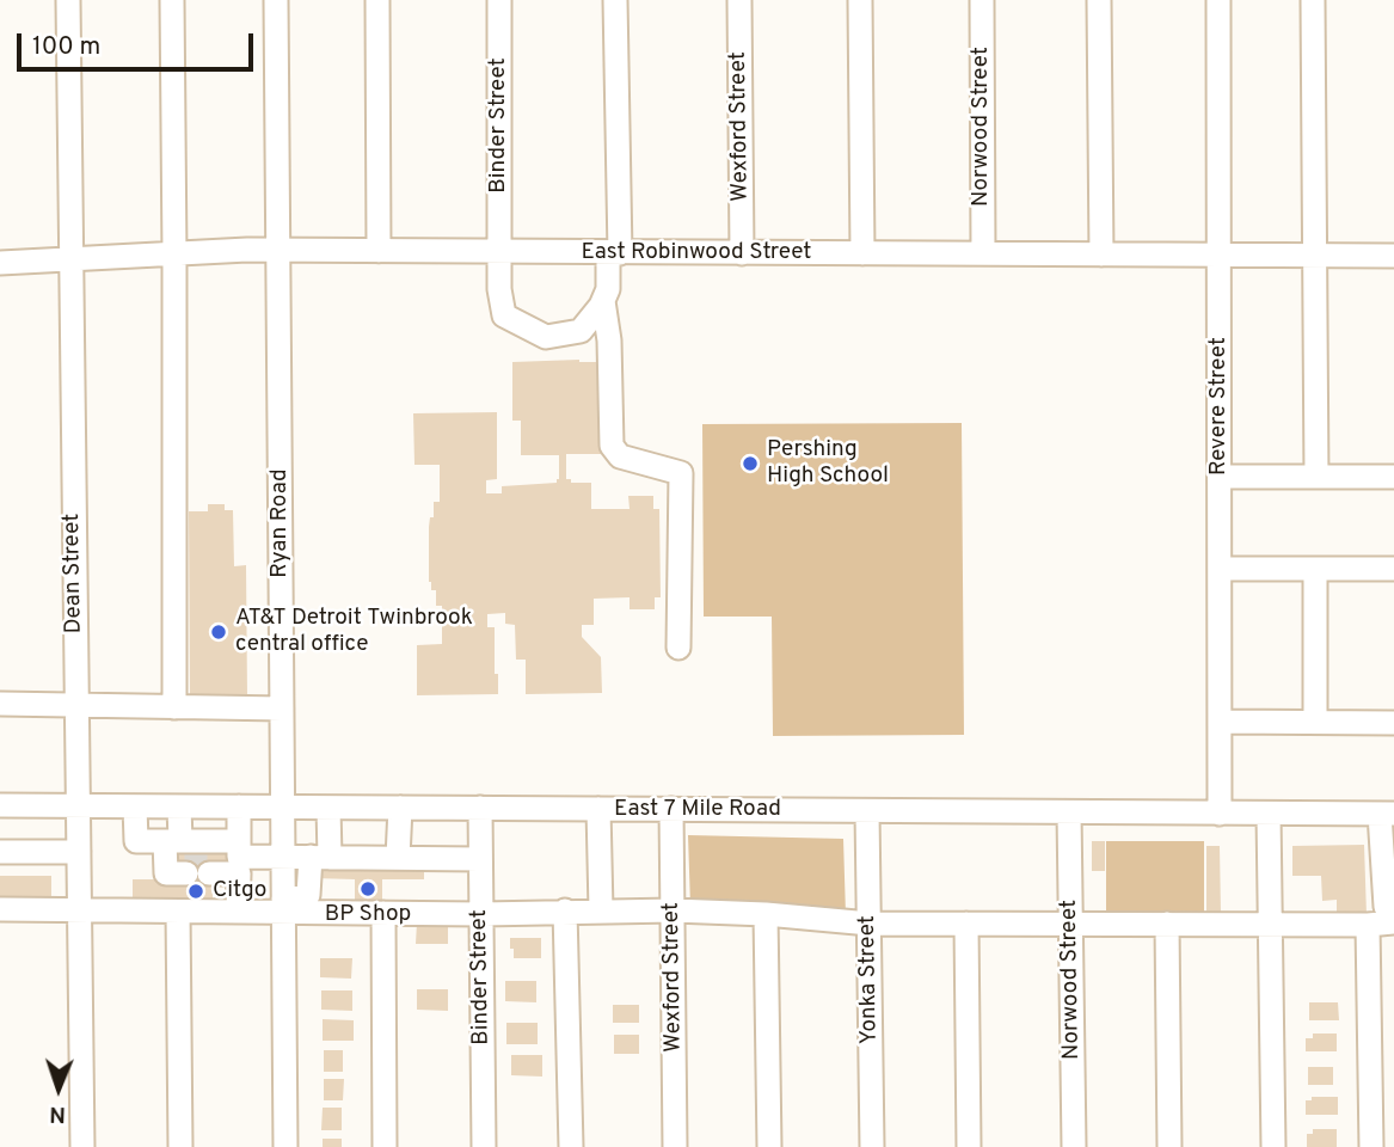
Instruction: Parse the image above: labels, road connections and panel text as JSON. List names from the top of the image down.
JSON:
{
  "streets": {
    "street": [
      "Binder Street",
      "Wexford Street",
      "Norwood Street",
      "East Robinwood Street",
      "Revere Street",
      "Ryan Road",
      "Dean Street",
      "East 7 Mile Road",
      "Yonka Street"
    ]
  },
  "crossings": [
    ["Binder Street", "East Robinwood Street"],
    ["Binder Street", "East 7 Mile Road"],
    ["Wexford Street", "East Robinwood Street"],
    ["Wexford Street", "East 7 Mile Road"],
    ["Norwood Street", "East Robinwood Street"],
    ["Norwood Street", "East 7 Mile Road"],
    ["East Robinwood Street", "Revere Street"],
    ["East Robinwood Street", "Ryan Road"],
    ["East Robinwood Street", "Dean Street"],
    ["Revere Street", "East 7 Mile Road"],
    ["Ryan Road", "East 7 Mile Road"],
    ["Dean Street", "East 7 Mile Road"],
    ["East 7 Mile Road", "Yonka Street"]
  ],
  "places": [
    "Pershing High School",
    "AT&T Detroit Twinbrook central office",
    "BP Shop",
    "Citgo"
  ],
  "scale_bar": "100 m",
  "north": "bottom"
}
